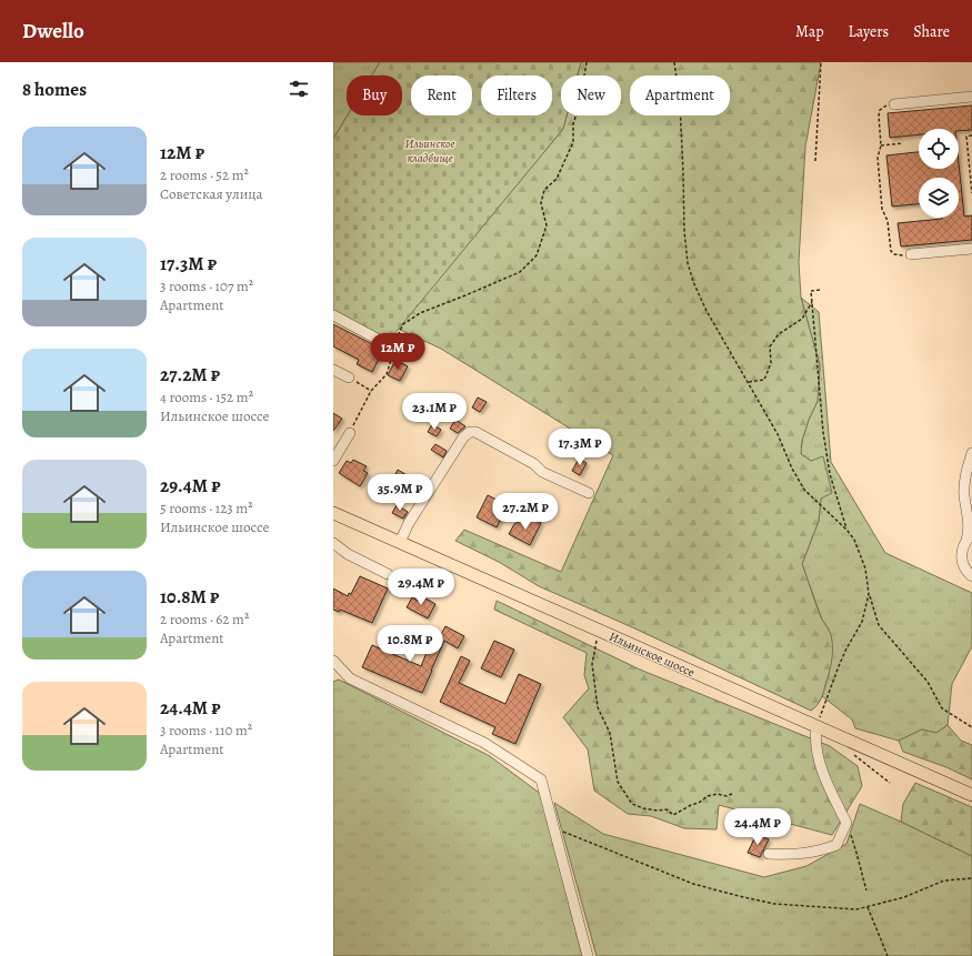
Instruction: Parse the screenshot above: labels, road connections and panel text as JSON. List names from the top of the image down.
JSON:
{
  "streets": {
    "main road": ["Ильинское шоссе"]
  },
  "parks": ["Ильинское кладбище"],
  "page": {
    "header": "Dwello",
    "nav": ["Map", "Layers", "Share"],
    "heading": "8 homes",
    "chip": [
      "Buy",
      "Rent",
      "Filters",
      "New",
      "Apartment"
    ],
    "list": [
      {
        "name": "12M ₽",
        "note": "2 rooms · 52 m² · Советская улица"
      },
      {
        "name": "17.3M ₽",
        "note": "3 rooms · 107 m² · Apartment"
      },
      {
        "name": "27.2M ₽",
        "note": "4 rooms · 152 m² · Ильинское шоссе"
      },
      {
        "name": "29.4M ₽",
        "note": "5 rooms · 123 m² · Ильинское шоссе"
      },
      {
        "name": "10.8M ₽",
        "note": "2 rooms · 62 m² · Apartment"
      },
      {
        "name": "24.4M ₽",
        "note": "3 rooms · 110 m² · Apartment"
      }
    ],
    "price": [
      "12M ₽",
      "23.1M ₽",
      "17.3M ₽",
      "35.9M ₽",
      "27.2M ₽",
      "29.4M ₽",
      "10.8M ₽",
      "24.4M ₽"
    ]
  }
}
